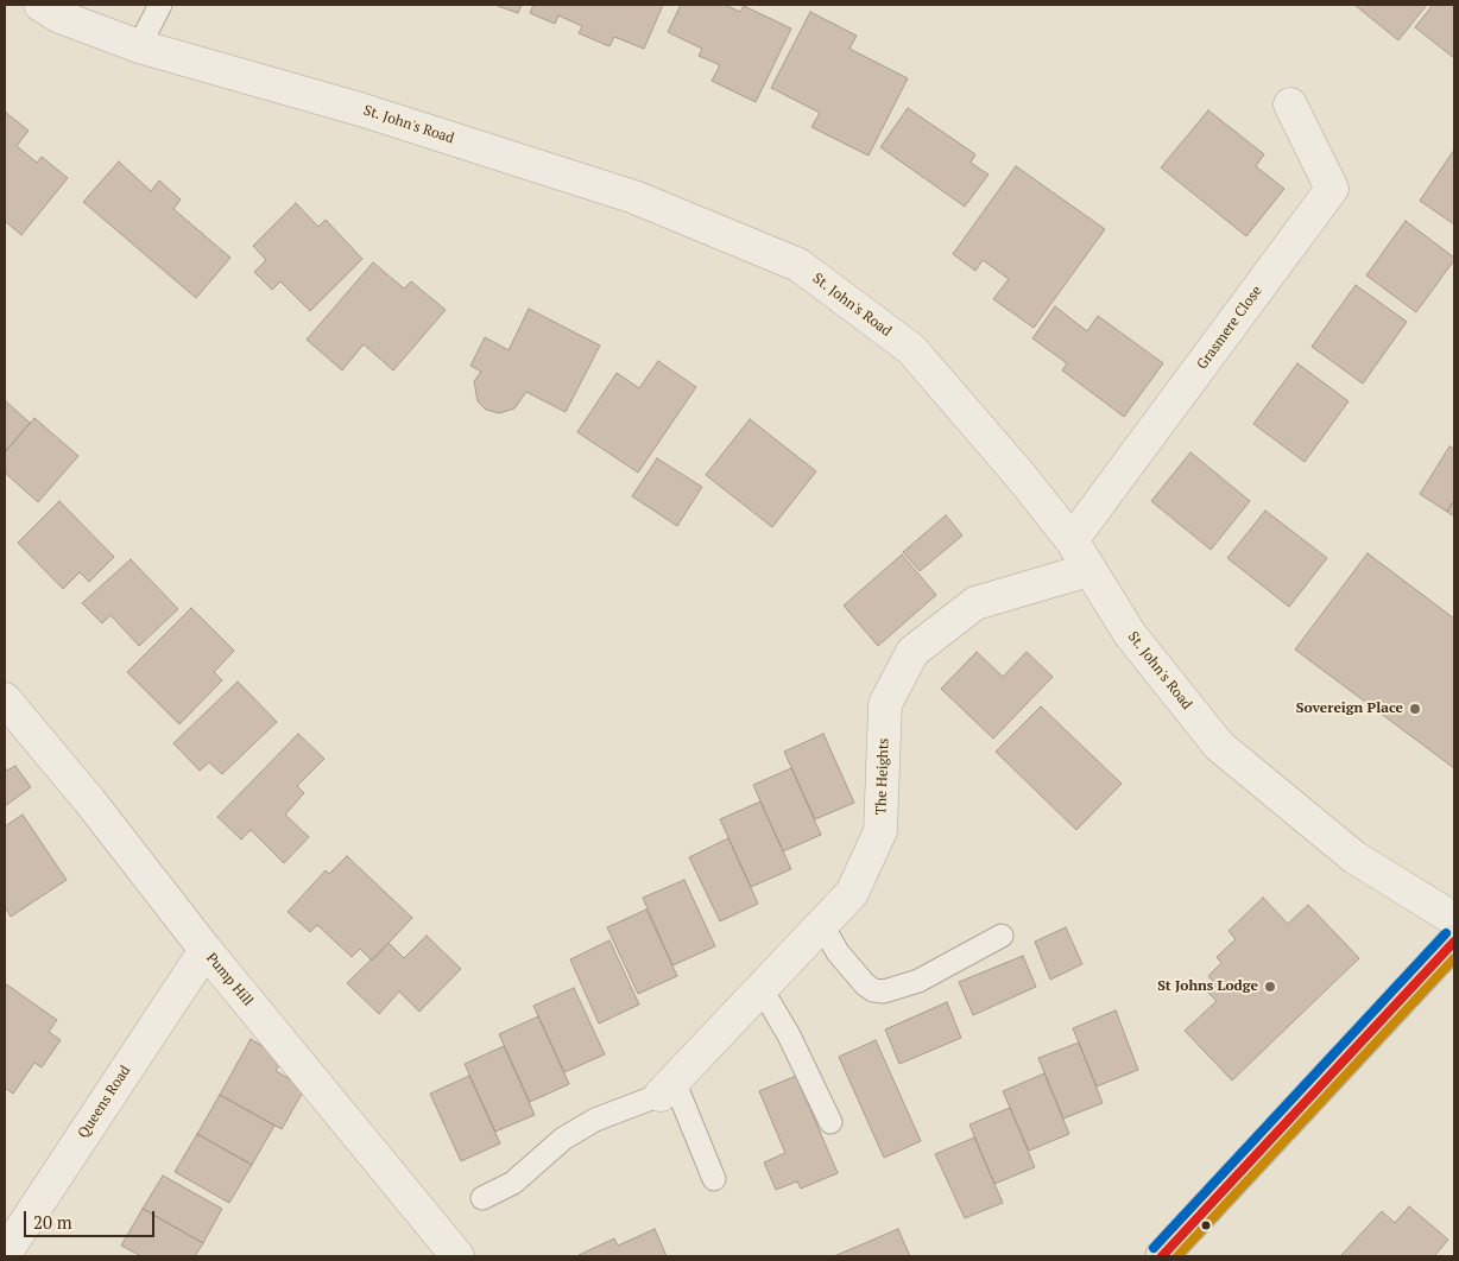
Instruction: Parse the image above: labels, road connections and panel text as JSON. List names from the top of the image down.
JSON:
{
  "streets": {
    "street": [
      "St. John's Road",
      "Grasmere Close",
      "The Heights",
      "Pump Hill",
      "Queens Road"
    ]
  },
  "crossings": [
    ["St. John's Road", "Grasmere Close"],
    ["St. John's Road", "The Heights"],
    ["Pump Hill", "Queens Road"]
  ],
  "places": ["Sovereign Place", "St Johns Lodge"],
  "lines": ["transit line 20"],
  "scale_bar": "20 m"
}
